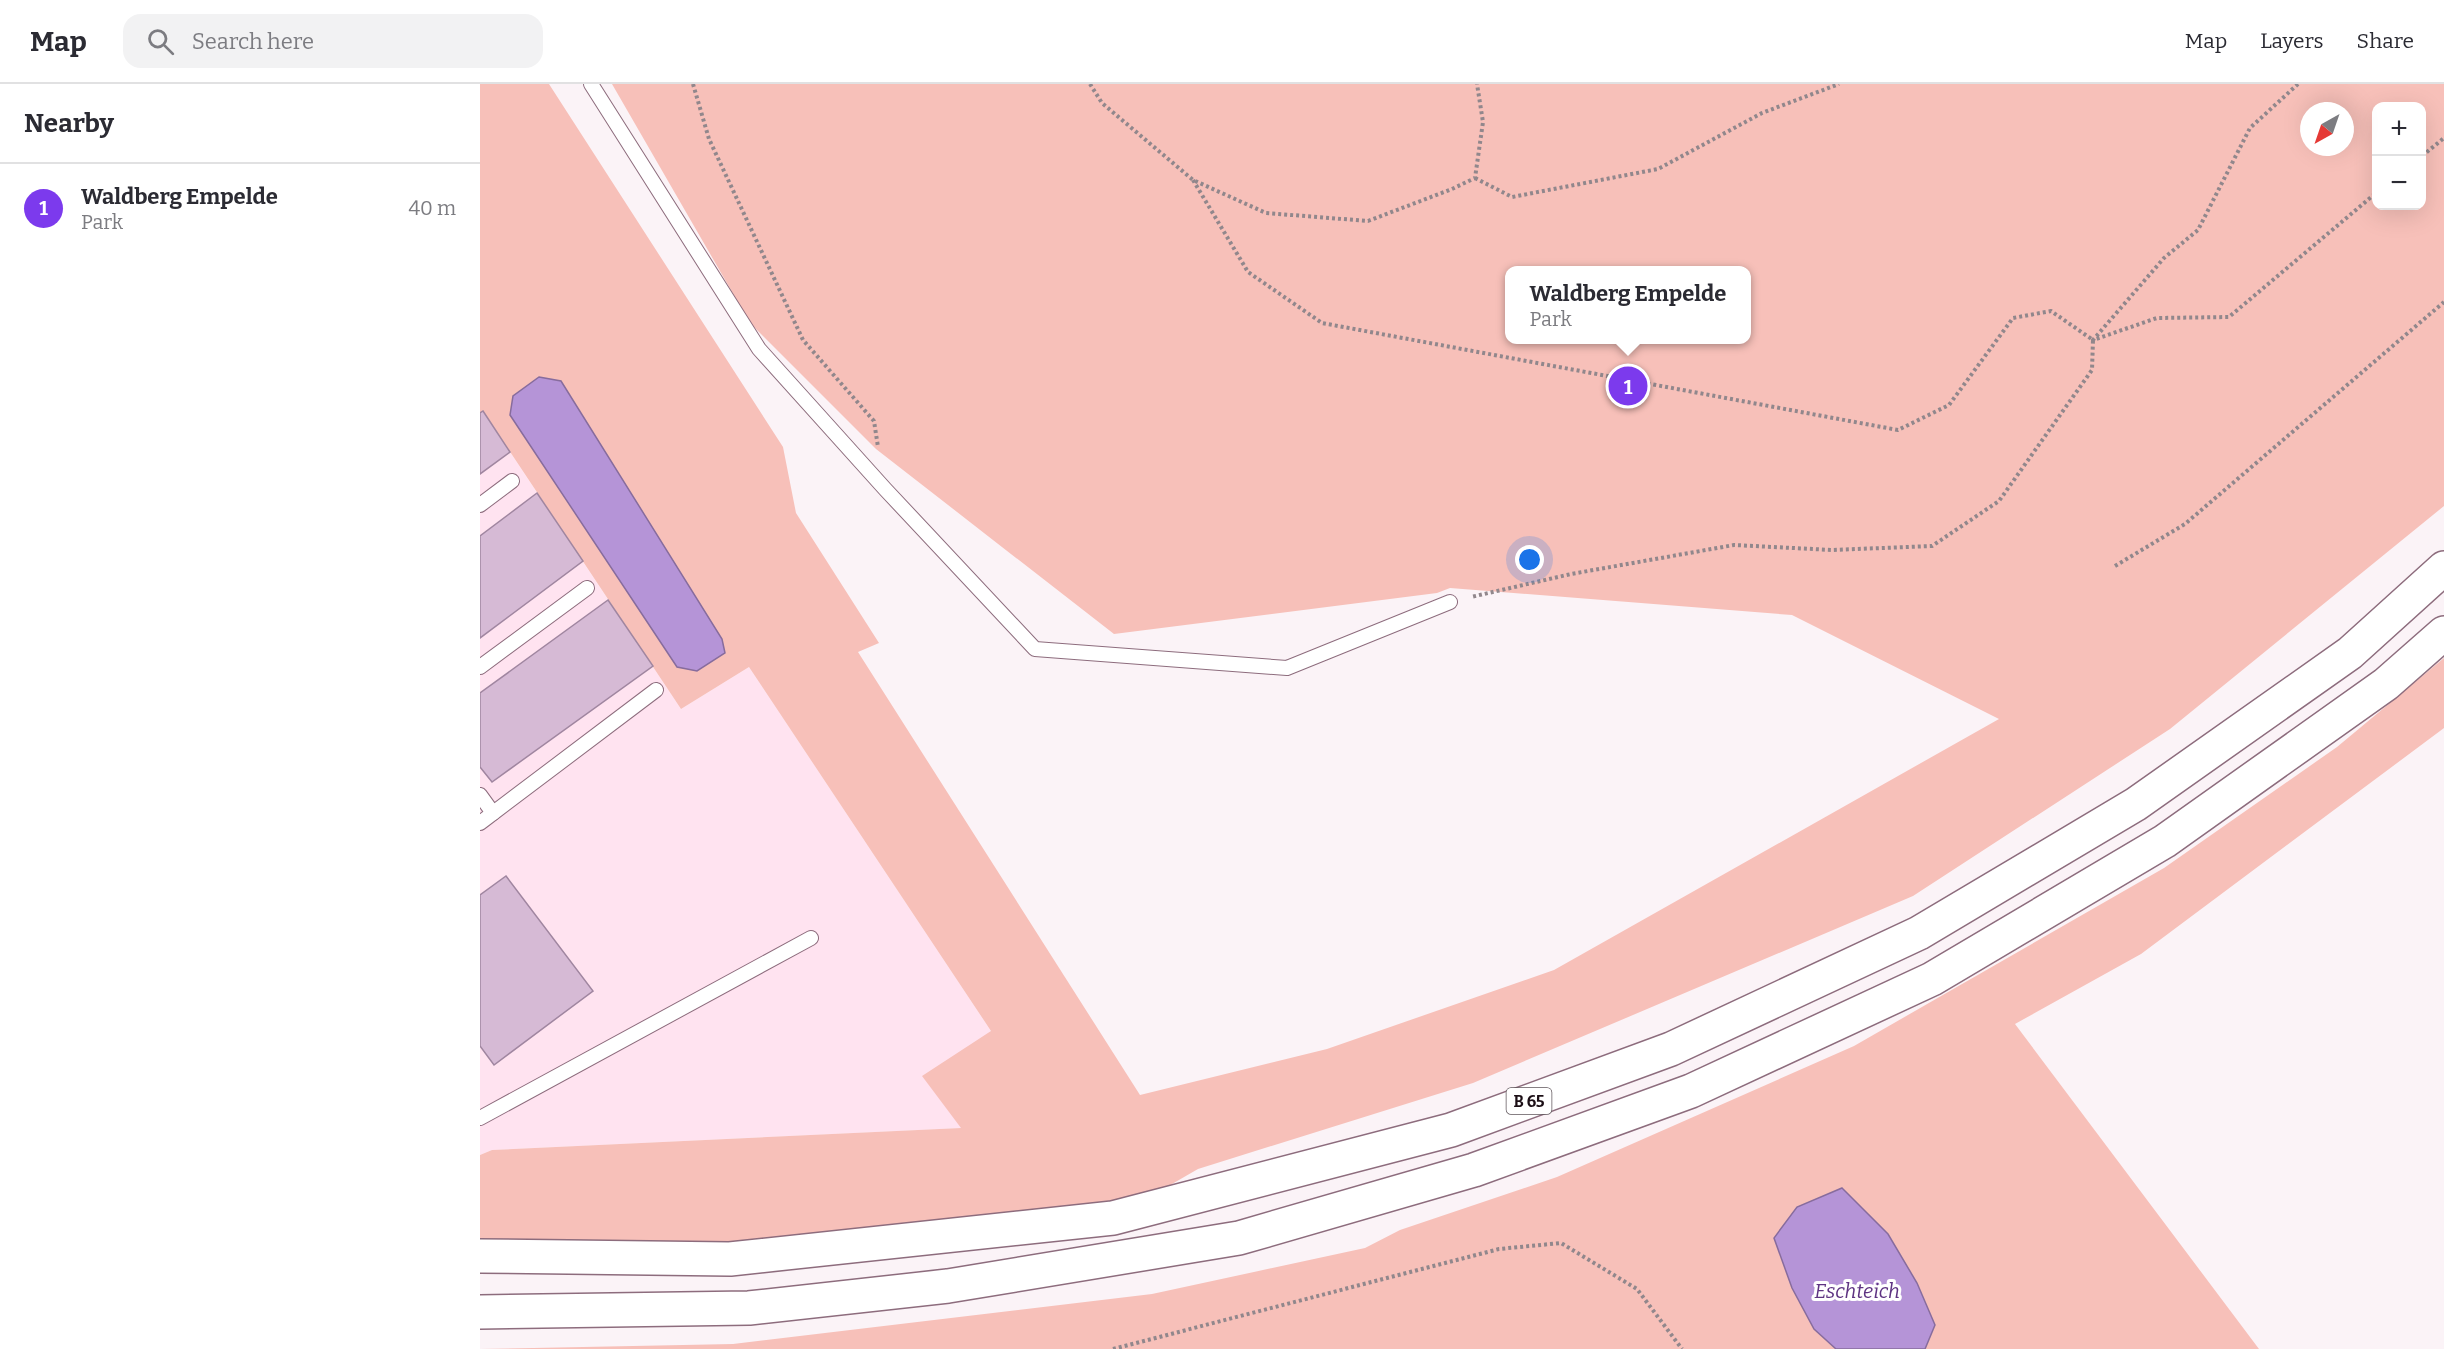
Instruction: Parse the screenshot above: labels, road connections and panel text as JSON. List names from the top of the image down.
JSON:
{
  "streets": {
    "highway": ["B 65"]
  },
  "water": ["Eschteich"],
  "north": "bottom left",
  "page": {
    "header": "Map",
    "search": "Search here",
    "nav": ["Map", "Layers", "Share"],
    "heading": "Nearby",
    "map_buttons": ["+", "−"],
    "list": [
      {
        "mark": "1",
        "name": "Waldberg Empelde",
        "note": "Park",
        "value": "40 m"
      }
    ],
    "popup": ["Waldberg Empelde", "Park"],
    "pins": "1"
  }
}
